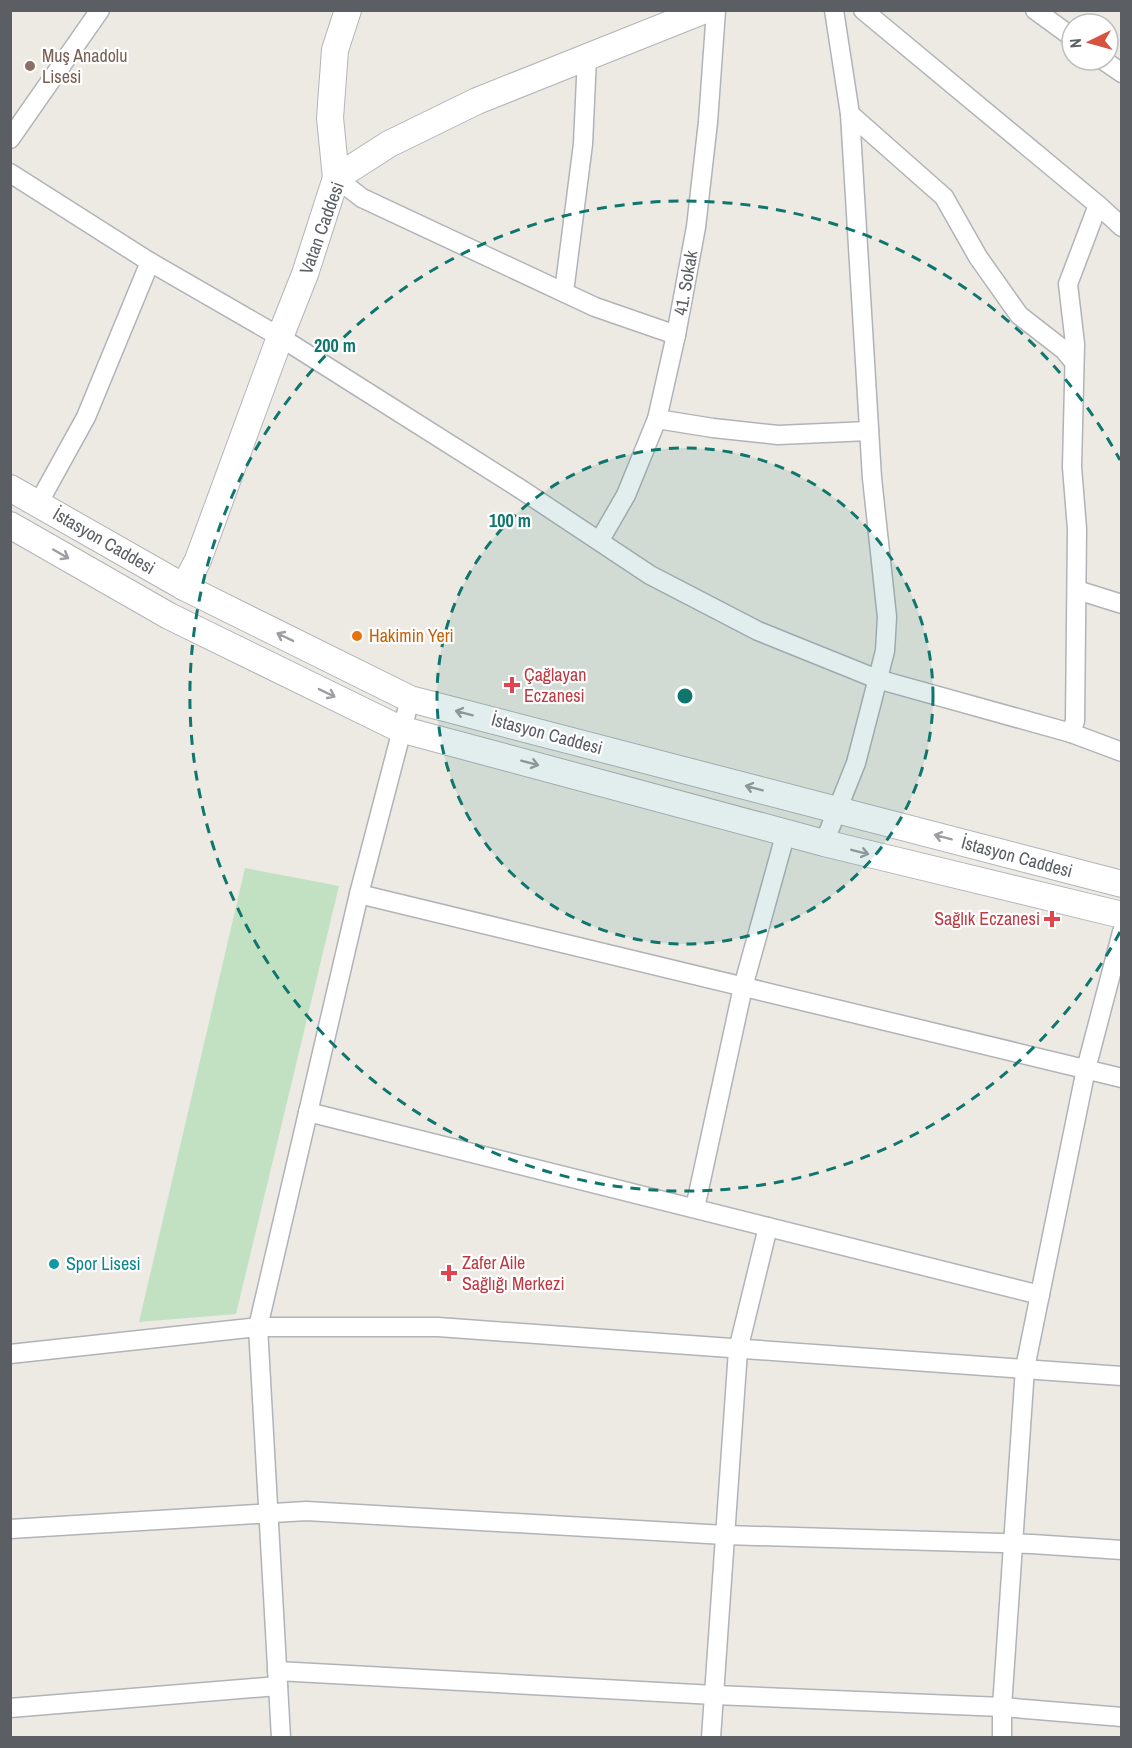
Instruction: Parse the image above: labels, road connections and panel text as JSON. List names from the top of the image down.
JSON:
{
  "streets": {
    "main road": ["Vatan Caddesi", "İstasyon Caddesi"],
    "street": ["41. Sokak"]
  },
  "crossings": [
    ["Vatan Caddesi", "İstasyon Caddesi"]
  ],
  "places": {
    "other": ["Muş Anadolu Lisesi", "Hakimin Yeri", "Spor Lisesi"],
    "health": ["Çağlayan Eczanesi", "Sağlık Eczanesi", "Zafer Aile Sağlığı Merkezi"]
  },
  "north": "left",
  "rings": ["200 m", "100 m"]
}
